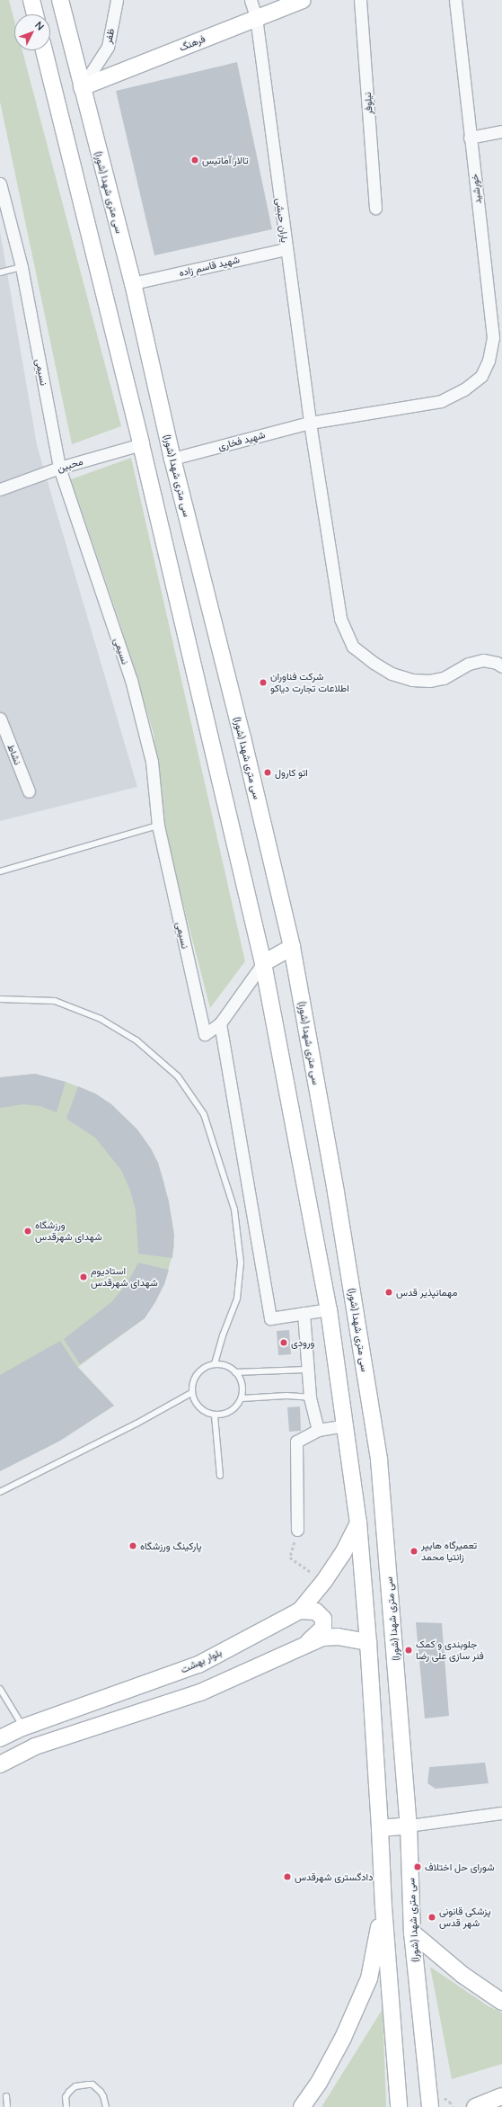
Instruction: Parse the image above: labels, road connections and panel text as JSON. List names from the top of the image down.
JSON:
{
  "streets": {
    "main road": ["فرهنگ", "سی متری شهدا (شورا)", "بلوار بهشت"],
    "street": [
      "ظفر",
      "نیلوفر",
      "خورشید",
      "یاران حبشی",
      "شهید قاسم زاده",
      "نسیمی",
      "شهید فخاری",
      "محبین",
      "نشاط"
    ]
  },
  "crossings": [
    ["ظفر", "فرهنگ"],
    ["ظفر", "سی متری شهدا (شورا)"],
    ["فرهنگ", "سی متری شهدا (شورا)"],
    ["فرهنگ", "یاران حبشی"],
    ["خورشید", "شهید فخاری"],
    ["سی متری شهدا (شورا)", "شهید قاسم زاده"],
    ["سی متری شهدا (شورا)", "شهید فخاری"],
    ["یاران حبشی", "شهید قاسم زاده"],
    ["یاران حبشی", "شهید فخاری"],
    ["نسیمی", "محبین"]
  ],
  "places": [
    "تالار آماتیس",
    "شرکت فناوران اطلاعات تجارت دیاکو",
    "اتو کارول",
    "ورزشگاه شهدای شهرقدس",
    "استادیوم شهدای شهرقدس",
    "مهمانپذیر قدس",
    "ورودی",
    "پارکینگ ورزشگاه",
    "تعمیرگاه هایپر زانتیا محمد",
    "جلوبندی و کمک فنر سازی علی رضا",
    "شورای حل اختلاف",
    "دادگستری شهرقدس",
    "پزشکی قانونی شهر قدس"
  ],
  "north": "top right"
}
